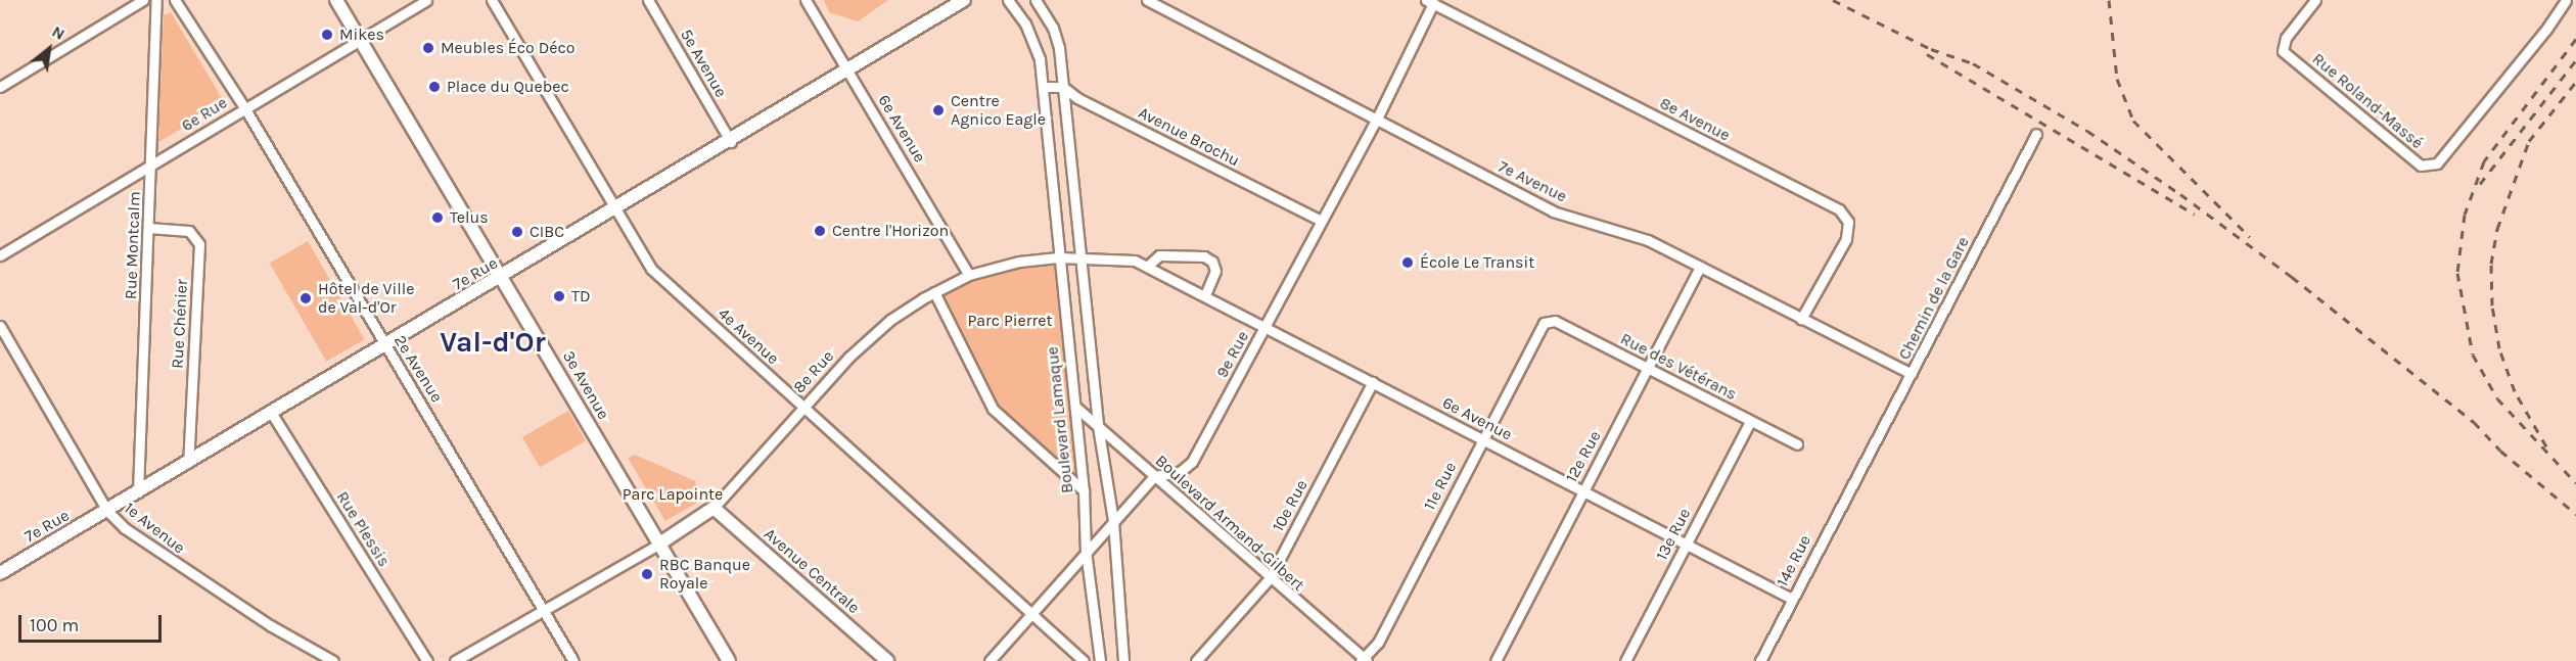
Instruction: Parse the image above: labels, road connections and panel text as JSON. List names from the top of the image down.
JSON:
{
  "streets": {
    "main road": [
      "7e Rue",
      "8e Rue",
      "3e Avenue",
      "Avenue Centrale"
    ],
    "street": [
      "5e Avenue",
      "Rue Roland-Massé",
      "6e Rue",
      "8e Avenue",
      "6e Avenue",
      "Avenue Brochu",
      "7e Avenue",
      "Rue Montcalm",
      "Chemin de la Gare",
      "Rue Chénier",
      "4e Avenue",
      "9e Rue",
      "Rue des Vétérans",
      "2e Avenue",
      "Boulevard Lamaque",
      "12e Rue",
      "11e Rue",
      "10e Rue",
      "Boulevard Armand-Gilbert",
      "1e Avenue",
      "Rue Plessis",
      "13e Rue",
      "14e Rue"
    ]
  },
  "crossings": [
    ["5e Avenue", "7e Rue"],
    ["6e Rue", "Rue Montcalm"],
    ["6e Rue", "2e Avenue"],
    ["6e Rue", "3e Avenue"],
    ["8e Avenue", "7e Avenue"],
    ["8e Avenue", "9e Rue"],
    ["6e Avenue", "7e Rue"],
    ["6e Avenue", "9e Rue"],
    ["6e Avenue", "8e Rue"],
    ["6e Avenue", "12e Rue"],
    ["6e Avenue", "11e Rue"],
    ["6e Avenue", "10e Rue"],
    ["6e Avenue", "13e Rue"],
    ["6e Avenue", "14e Rue"],
    ["Avenue Brochu", "9e Rue"],
    ["Avenue Brochu", "Boulevard Lamaque"],
    ["7e Avenue", "Chemin de la Gare"],
    ["7e Avenue", "9e Rue"],
    ["7e Avenue", "12e Rue"],
    ["Rue Montcalm", "7e Rue"],
    ["Rue Montcalm", "Rue Chénier"],
    ["7e Rue", "Rue Chénier"],
    ["7e Rue", "4e Avenue"],
    ["7e Rue", "2e Avenue"],
    ["7e Rue", "3e Avenue"],
    ["7e Rue", "1e Avenue"],
    ["7e Rue", "Rue Plessis"],
    ["Chemin de la Gare", "14e Rue"],
    ["4e Avenue", "8e Rue"],
    ["9e Rue", "Boulevard Armand-Gilbert"],
    ["Rue des Vétérans", "12e Rue"],
    ["Rue des Vétérans", "11e Rue"],
    ["Rue des Vétérans", "13e Rue"],
    ["2e Avenue", "8e Rue"],
    ["8e Rue", "3e Avenue"],
    ["8e Rue", "Boulevard Lamaque"],
    ["8e Rue", "Avenue Centrale"],
    ["Boulevard Lamaque", "Boulevard Armand-Gilbert"],
    ["11e Rue", "Boulevard Armand-Gilbert"],
    ["10e Rue", "Boulevard Armand-Gilbert"]
  ],
  "districts": ["Val-d'Or"],
  "parks": ["Parc Pierret", "Parc Lapointe"],
  "places": [
    "Mikes",
    "Meubles Éco Déco",
    "Place du Quebec",
    "Centre Agnico Eagle",
    "Telus",
    "Centre l'Horizon",
    "CIBC",
    "École Le Transit",
    "TD",
    "Hôtel de Ville de Val-d'Or",
    "RBC Banque Royale"
  ],
  "scale_bar": "100 m",
  "north": "top right"
}
